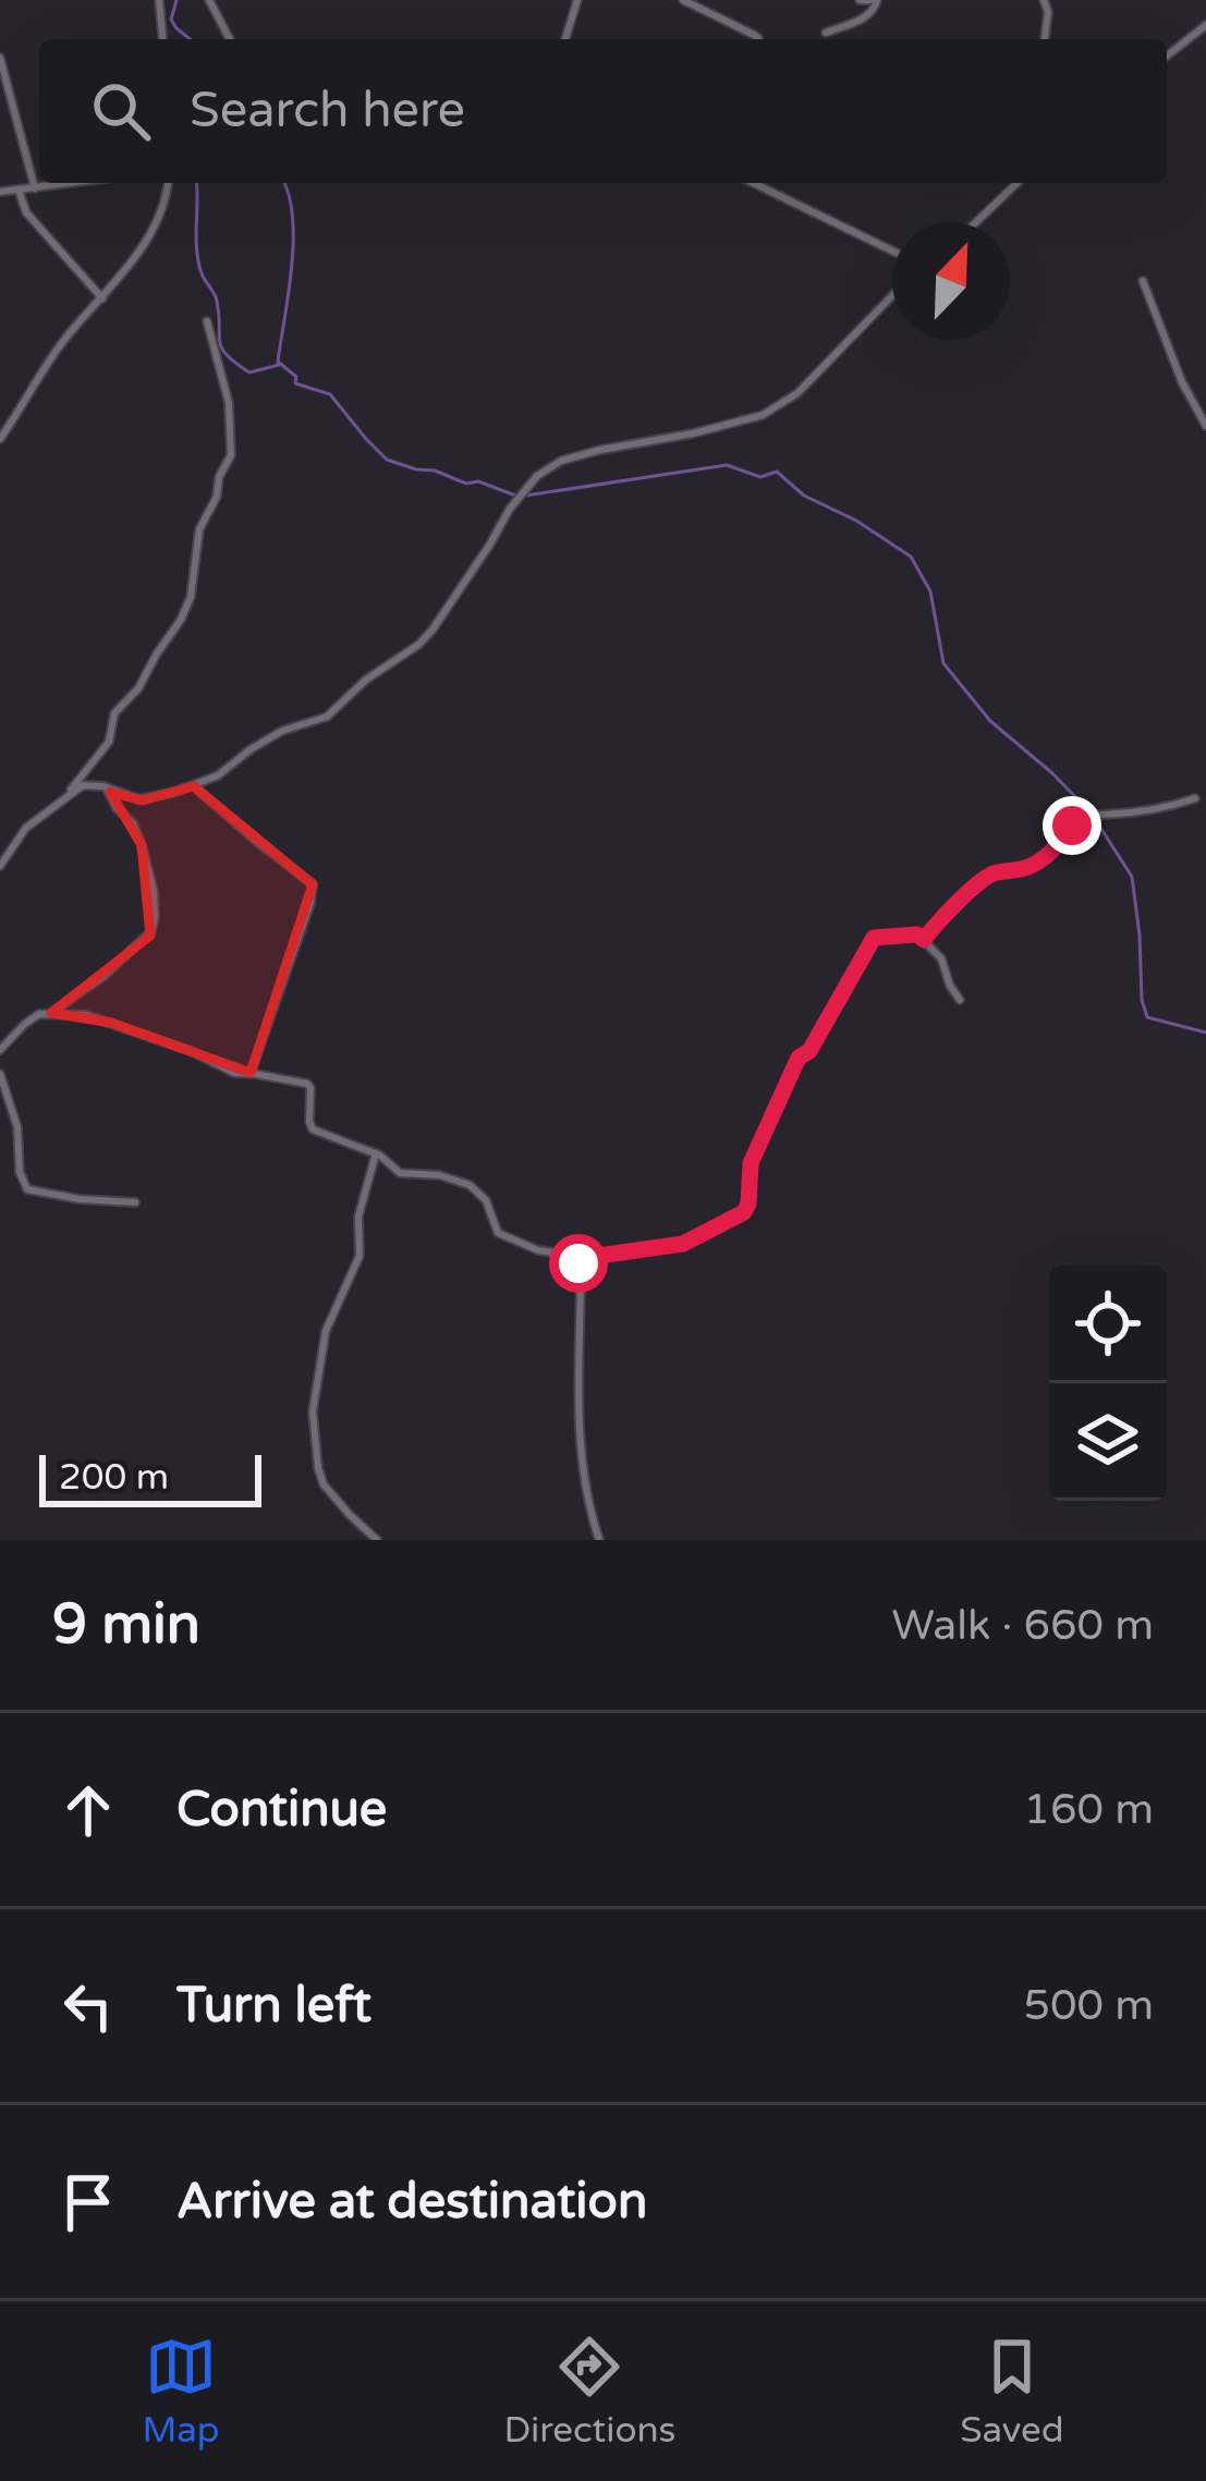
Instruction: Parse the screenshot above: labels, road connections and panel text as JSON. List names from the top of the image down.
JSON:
{
  "scale_bar": "200 m",
  "north": "top right",
  "page": {
    "search": "Search here",
    "scale": "200 m",
    "heading": ["9 min", "Walk · 660 m"],
    "list": [
      ["Continue", "160 m"],
      ["Turn left", "500 m"],
      "Arrive at destination"
    ],
    "nav": ["Map", "Directions", "Saved"]
  }
}
